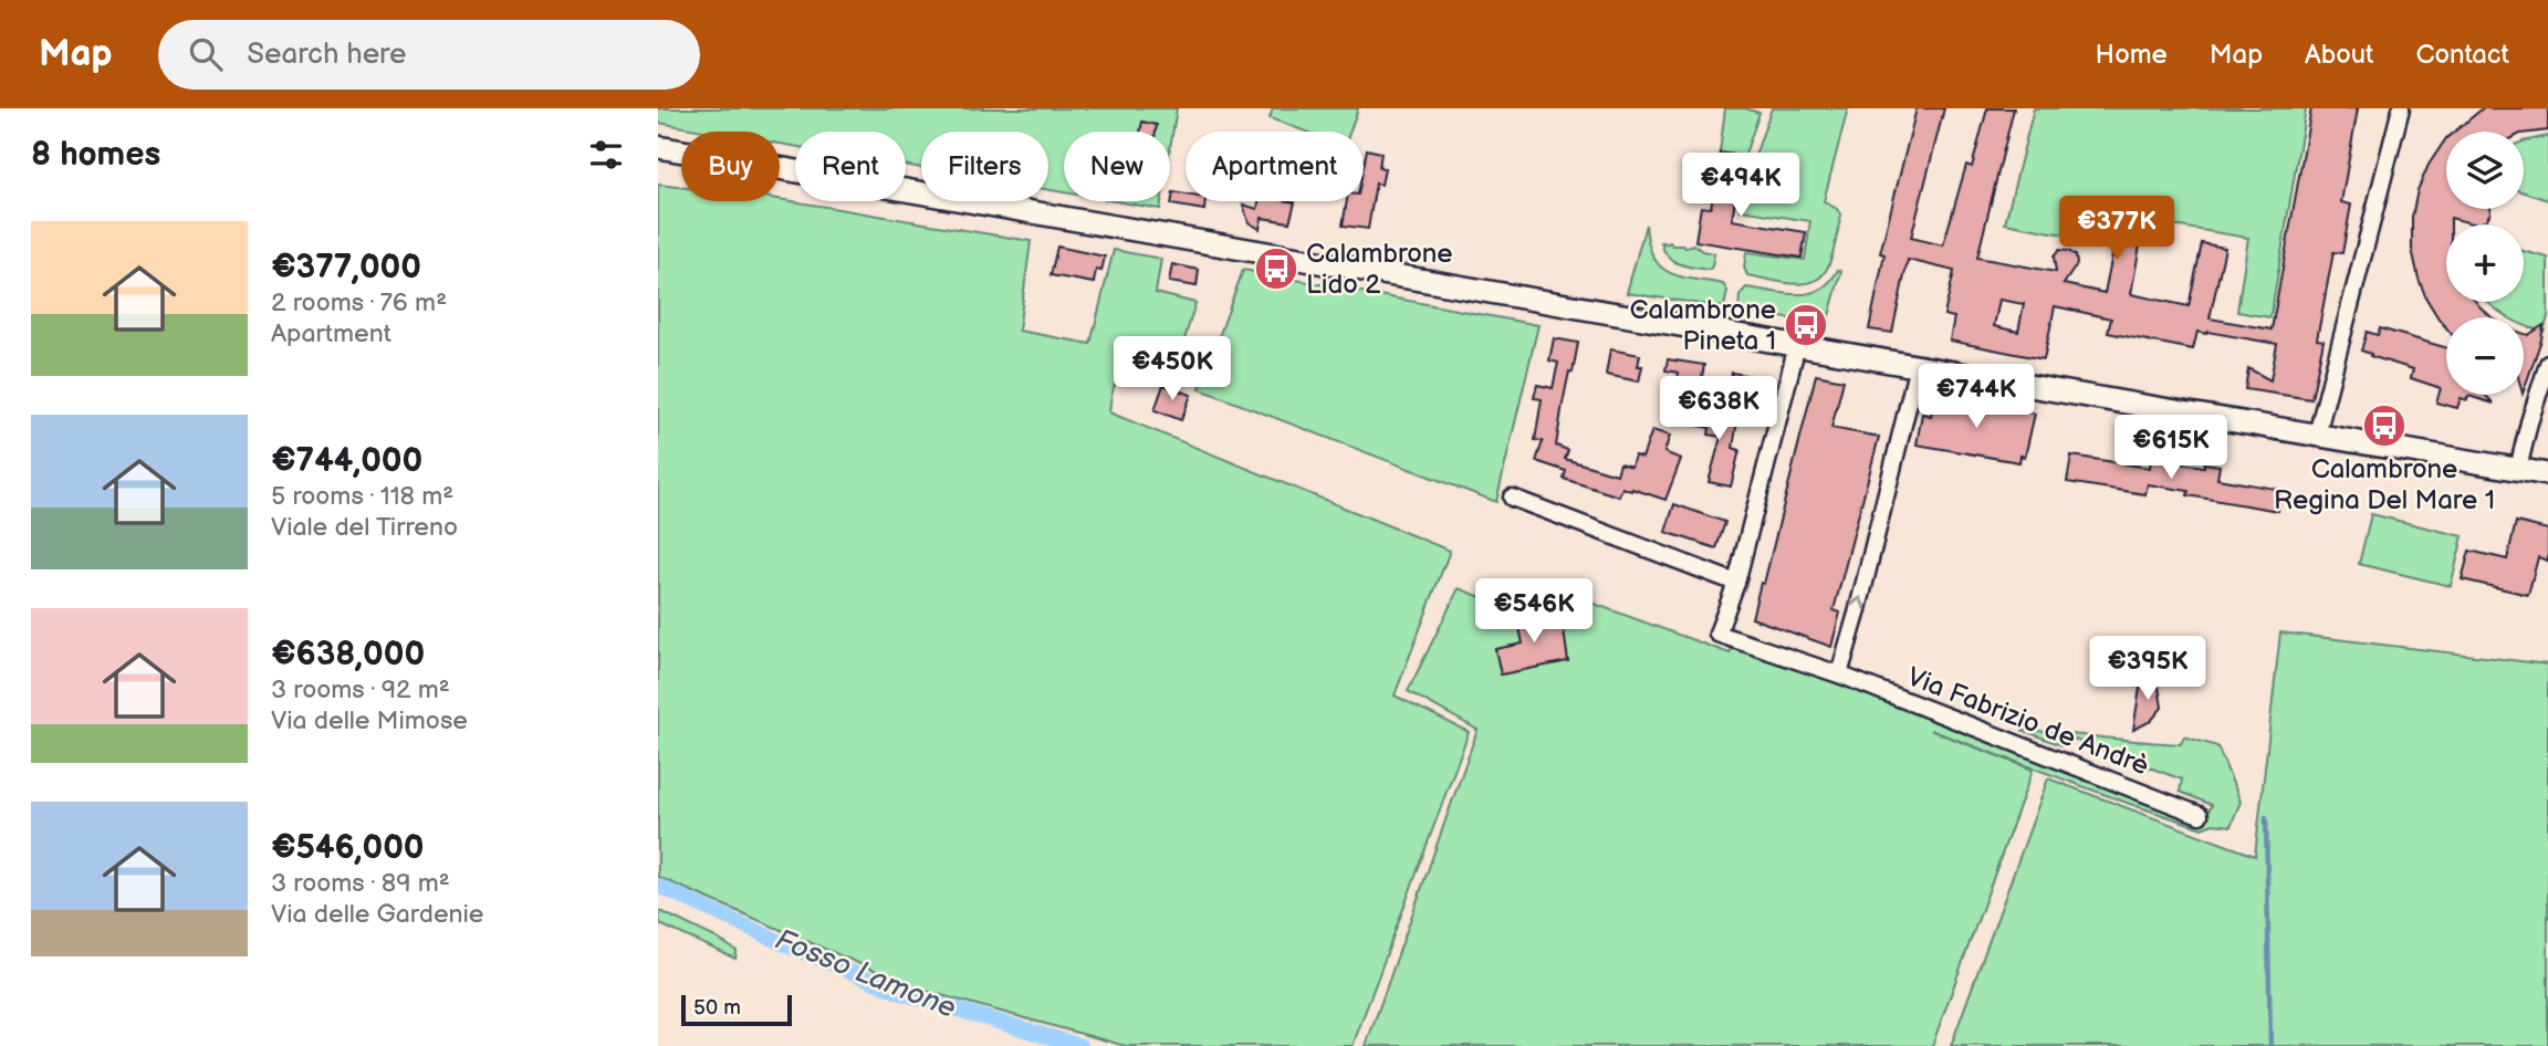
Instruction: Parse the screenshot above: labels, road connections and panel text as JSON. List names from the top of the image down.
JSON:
{
  "streets": {
    "street": ["Via Fabrizio de Andrè"]
  },
  "water": ["Fosso Lamone"],
  "places": {
    "bus stop": ["Calambrone Lido 2", "Calambrone Pineta 1", "Calambrone Regina Del Mare 1"]
  },
  "scale_bar": "50 m",
  "page": {
    "header": "Map",
    "search": "Search here",
    "nav": [
      "Home",
      "Map",
      "About",
      "Contact"
    ],
    "heading": "8 homes",
    "map_buttons": ["+", "−"],
    "chip": [
      "Buy",
      "Rent",
      "Filters",
      "New",
      "Apartment"
    ],
    "price": [
      "€494K",
      "€377K",
      "€450K",
      "€744K",
      "€638K",
      "€615K",
      "€546K",
      "€395K"
    ],
    "list": [
      {
        "name": "€377,000",
        "note": "2 rooms · 76 m² · Apartment"
      },
      {
        "name": "€744,000",
        "note": "5 rooms · 118 m² · Viale del Tirreno"
      },
      {
        "name": "€638,000",
        "note": "3 rooms · 92 m² · Via delle Mimose"
      },
      {
        "name": "€546,000",
        "note": "3 rooms · 89 m² · Via delle Gardenie"
      }
    ],
    "scale": "50 m"
  }
}
